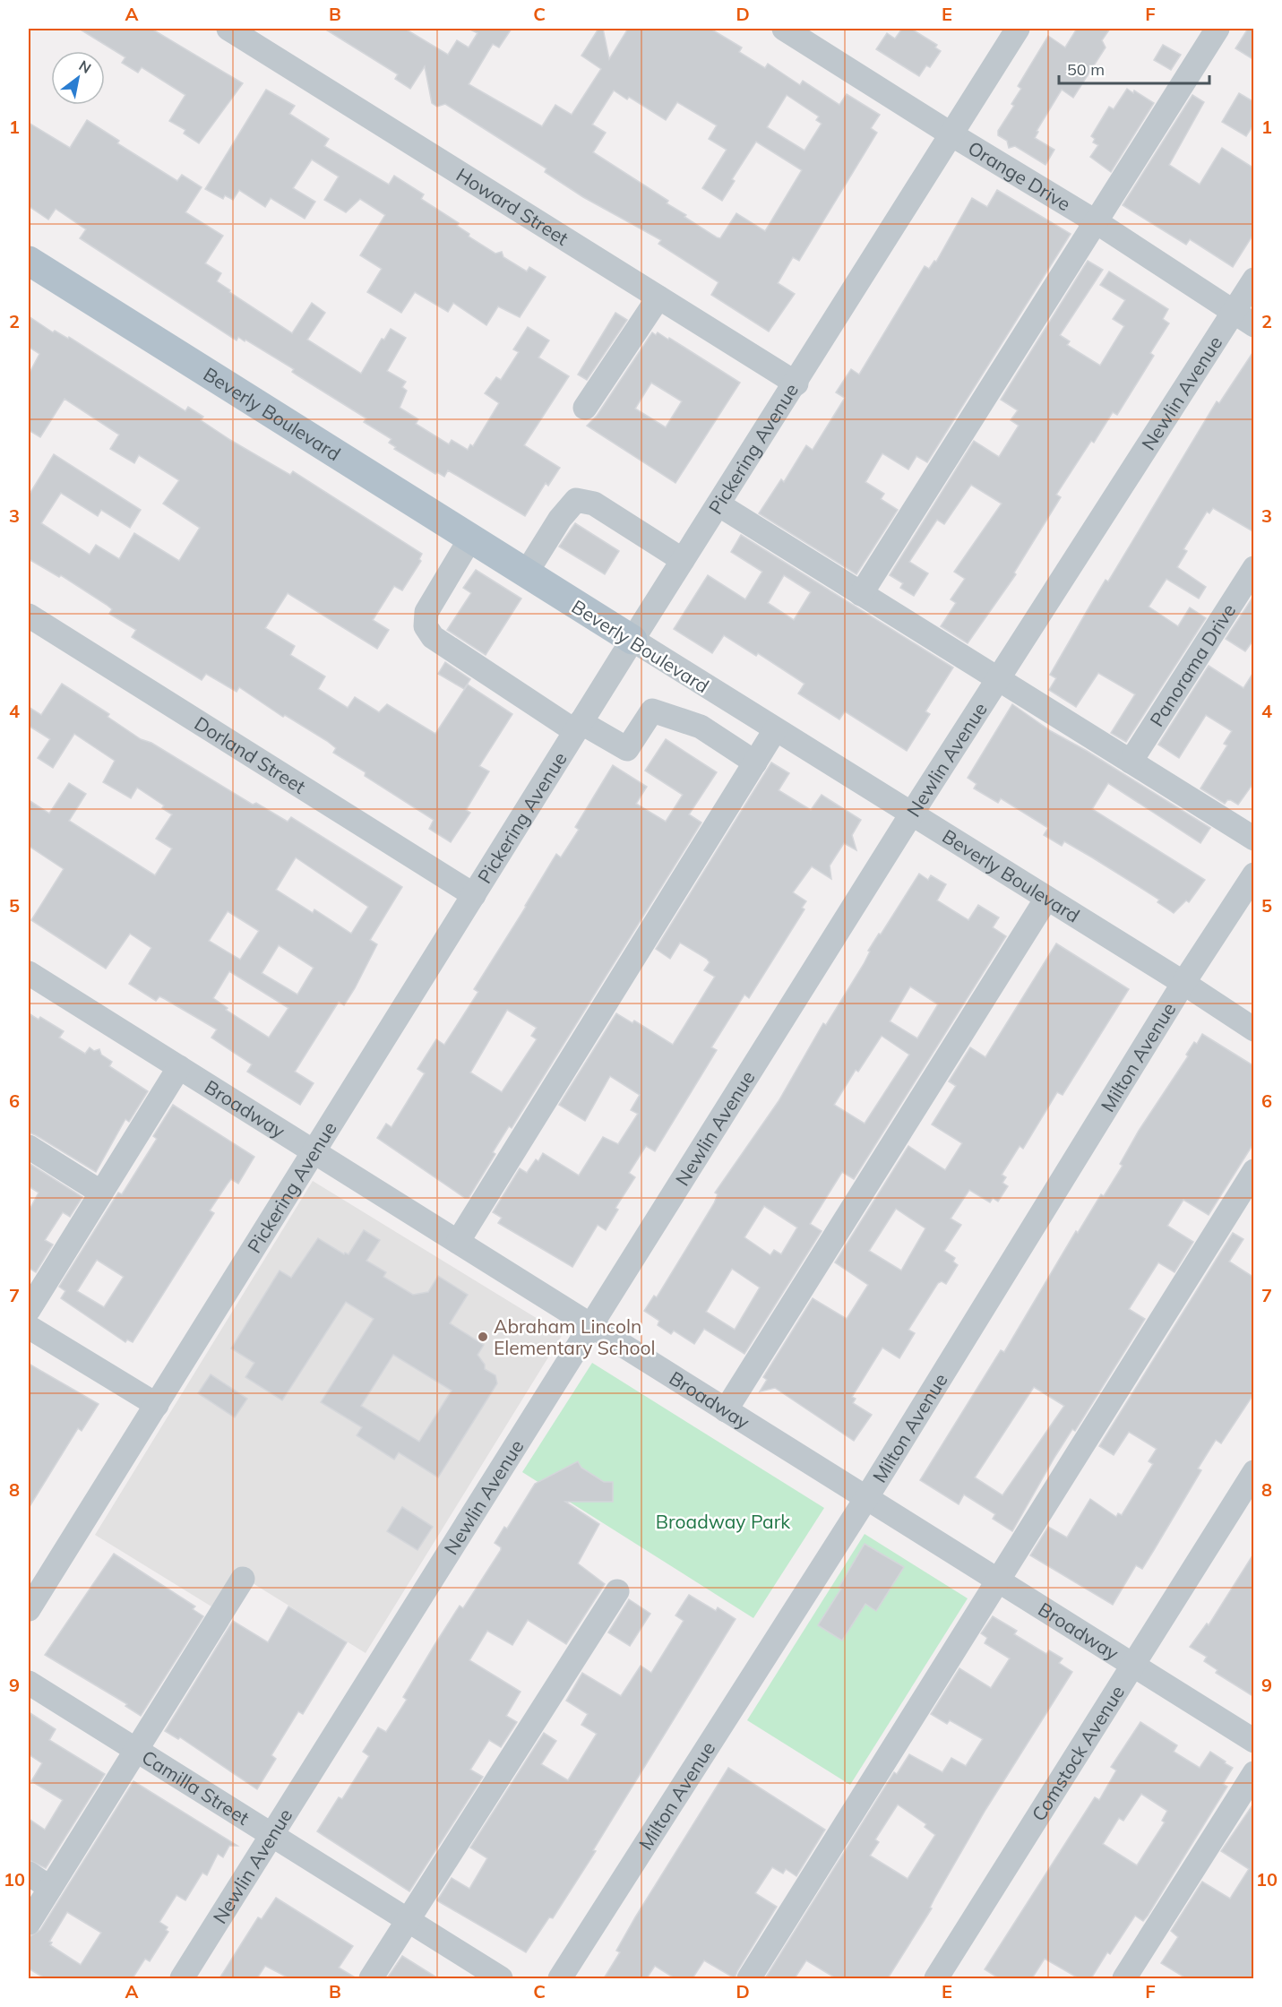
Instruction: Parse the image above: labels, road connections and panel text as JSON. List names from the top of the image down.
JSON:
{
  "streets": {
    "main road": ["Beverly Boulevard"],
    "street": [
      "Orange Drive",
      "Howard Street",
      "Newlin Avenue",
      "Pickering Avenue",
      "Panorama Drive",
      "Dorland Street",
      "Milton Avenue",
      "Broadway",
      "Comstock Avenue",
      "Camilla Street"
    ]
  },
  "crossings": [
    ["Orange Drive", "Newlin Avenue"],
    ["Orange Drive", "Pickering Avenue"],
    ["Howard Street", "Pickering Avenue"],
    ["Newlin Avenue", "Beverly Boulevard"],
    ["Newlin Avenue", "Broadway"],
    ["Newlin Avenue", "Camilla Street"],
    ["Beverly Boulevard", "Pickering Avenue"],
    ["Beverly Boulevard", "Milton Avenue"],
    ["Pickering Avenue", "Dorland Street"],
    ["Pickering Avenue", "Broadway"],
    ["Milton Avenue", "Broadway"],
    ["Broadway", "Comstock Avenue"]
  ],
  "parks": ["Broadway Park"],
  "places": ["Abraham Lincoln Elementary School"],
  "scale_bar": "50 m",
  "north": "top right",
  "grid": {
    "columns": [
      "A",
      "B",
      "C",
      "D",
      "E",
      "F"
    ],
    "rows": [
      "1",
      "2",
      "3",
      "4",
      "5",
      "6",
      "7",
      "8",
      "9",
      "10"
    ]
  }
}
